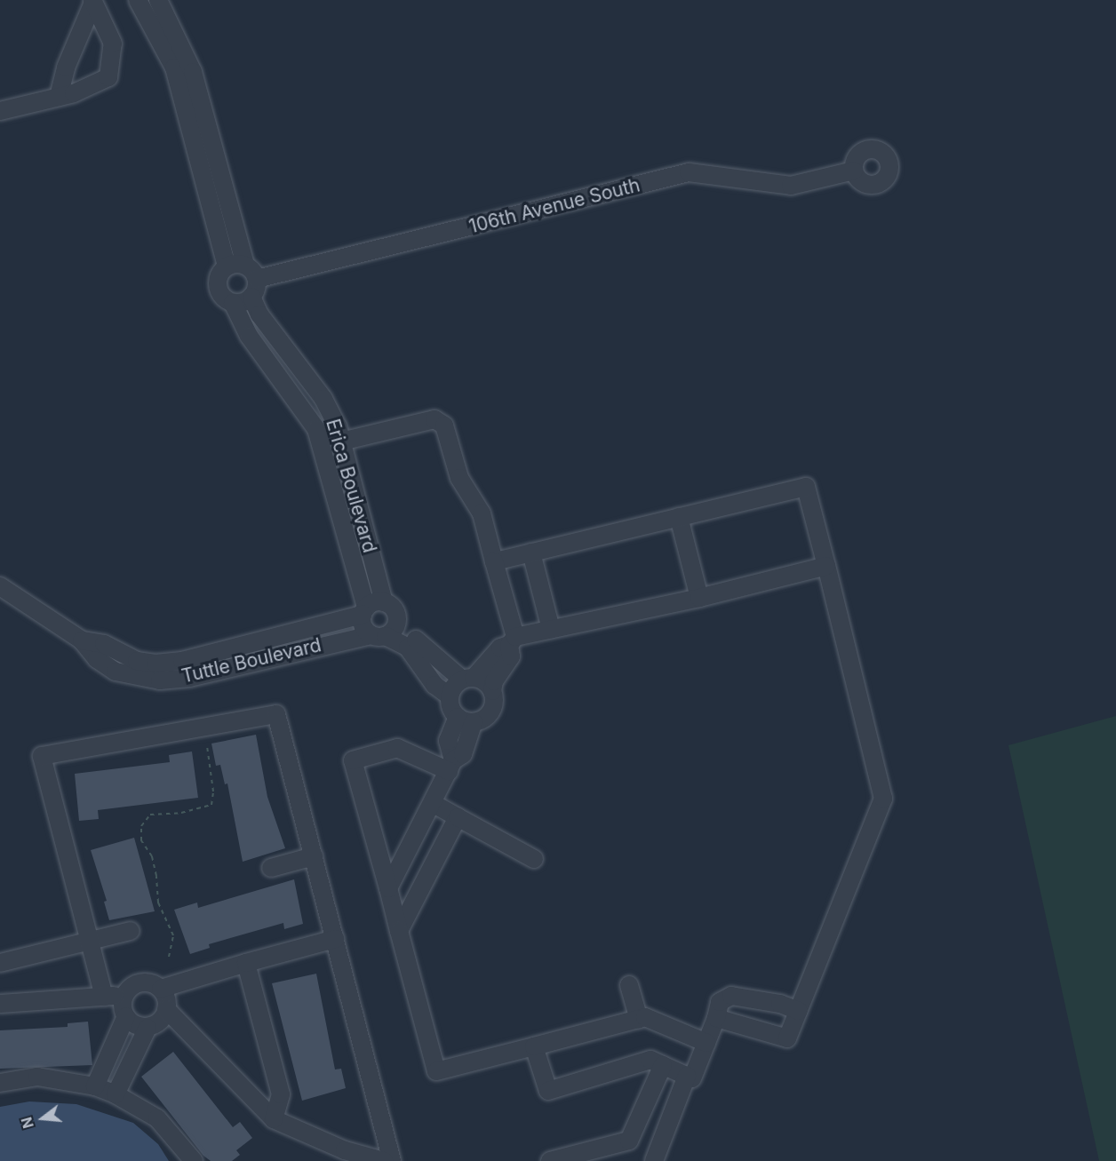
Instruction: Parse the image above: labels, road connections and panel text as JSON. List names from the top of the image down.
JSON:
{
  "streets": {
    "street": ["106th Avenue South", "Erica Boulevard", "Tuttle Boulevard"]
  },
  "crossings": [
    ["106th Avenue South", "Erica Boulevard"],
    ["Erica Boulevard", "Tuttle Boulevard"]
  ],
  "north": "left"
}
